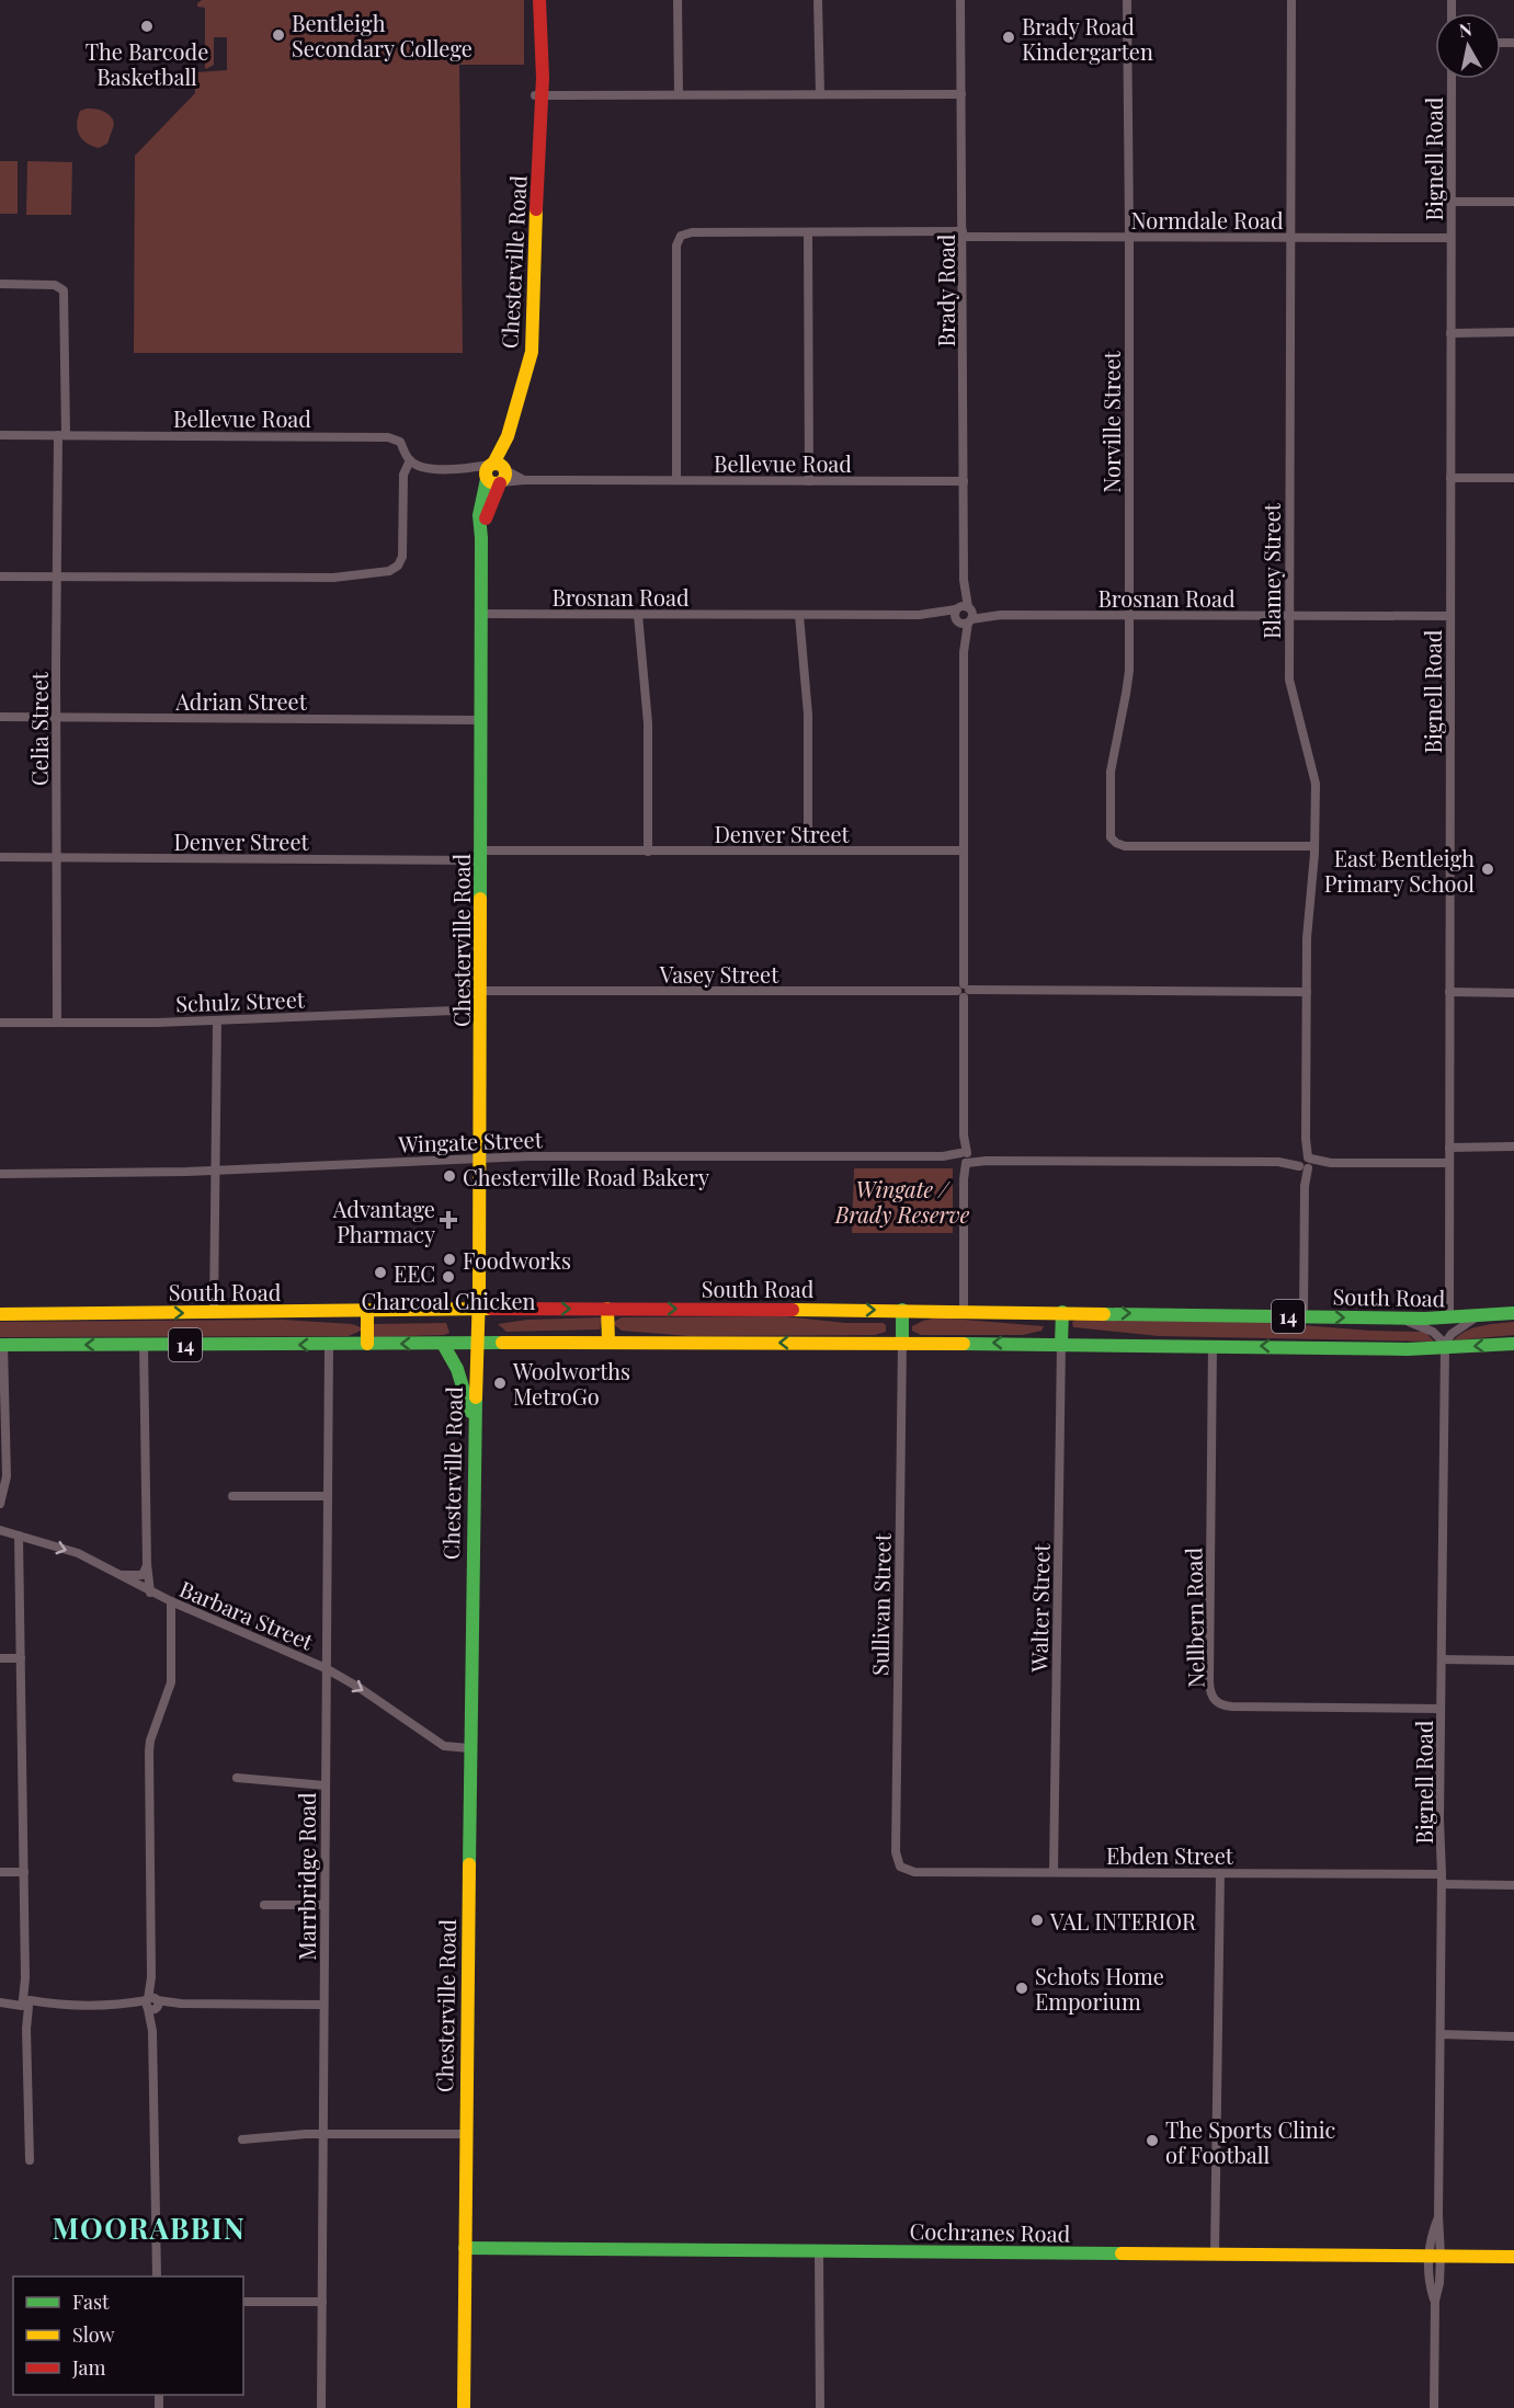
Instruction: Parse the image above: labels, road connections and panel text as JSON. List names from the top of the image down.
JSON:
{
  "streets": {
    "main road": [
      "Chesterville Road",
      "South Road",
      "14",
      "Cochranes Road"
    ],
    "street": [
      "Bignell Road",
      "Normdale Road",
      "Brady Road",
      "Bellevue Road",
      "Norville Street",
      "Blamey Street",
      "Brosnan Road",
      "Adrian Street",
      "Celia Street",
      "Denver Street",
      "Vasey Street",
      "Schulz Street",
      "Wingate Street",
      "Sullivan Street",
      "Walter Street",
      "Barbara Street",
      "Nellbern Road",
      "Ebden Street",
      "Marrbridge Road"
    ]
  },
  "crossings": [
    ["Bignell Road", "Normdale Road"],
    ["Bignell Road", "Brosnan Road"],
    ["Bignell Road", "Wingate Street"],
    ["Bignell Road", "South Road"],
    ["Bignell Road", "14"],
    ["Bignell Road", "Nellbern Road"],
    ["Bignell Road", "Ebden Street"],
    ["Bignell Road", "Cochranes Road"],
    ["Normdale Road", "Brady Road"],
    ["Normdale Road", "Bellevue Road"],
    ["Normdale Road", "Norville Street"],
    ["Normdale Road", "Blamey Street"],
    ["Chesterville Road", "Bellevue Road"],
    ["Chesterville Road", "Brosnan Road"],
    ["Chesterville Road", "Adrian Street"],
    ["Chesterville Road", "Denver Street"],
    ["Chesterville Road", "Vasey Street"],
    ["Chesterville Road", "Schulz Street"],
    ["Chesterville Road", "Wingate Street"],
    ["Chesterville Road", "South Road"],
    ["Chesterville Road", "14"],
    ["Chesterville Road", "Barbara Street"],
    ["Chesterville Road", "Cochranes Road"],
    ["Brady Road", "Bellevue Road"],
    ["Brady Road", "Brosnan Road"],
    ["Brady Road", "Denver Street"],
    ["Brady Road", "Vasey Street"],
    ["Brady Road", "Wingate Street"],
    ["Brady Road", "South Road"],
    ["Bellevue Road", "Celia Street"],
    ["Norville Street", "Blamey Street"],
    ["Norville Street", "Brosnan Road"],
    ["Blamey Street", "Brosnan Road"],
    ["Blamey Street", "Vasey Street"],
    ["Blamey Street", "Wingate Street"],
    ["Blamey Street", "South Road"],
    ["Adrian Street", "Celia Street"],
    ["Celia Street", "Denver Street"],
    ["Celia Street", "Schulz Street"],
    ["14", "Sullivan Street"],
    ["14", "Walter Street"],
    ["14", "Nellbern Road"],
    ["14", "Marrbridge Road"],
    ["Sullivan Street", "Ebden Street"],
    ["Walter Street", "Ebden Street"],
    ["Barbara Street", "Marrbridge Road"]
  ],
  "one_way": ["Barbara Street"],
  "districts": ["MOORABBIN"],
  "parks": ["Wingate / Brady Reserve"],
  "places": {
    "other": [
      "The Barcode Basketball",
      "Bentleigh Secondary College",
      "Brady Road Kindergarten",
      "East Bentleigh Primary School",
      "Chesterville Road Bakery",
      "Foodworks",
      "EEC",
      "Charcoal Chicken",
      "Woolworths MetroGo",
      "VAL INTERIOR",
      "Schots Home Emporium",
      "The Sports Clinic of Football"
    ],
    "health": ["Advantage Pharmacy"]
  },
  "legend": ["Fast", "Slow", "Jam"],
  "north": "top"
}
